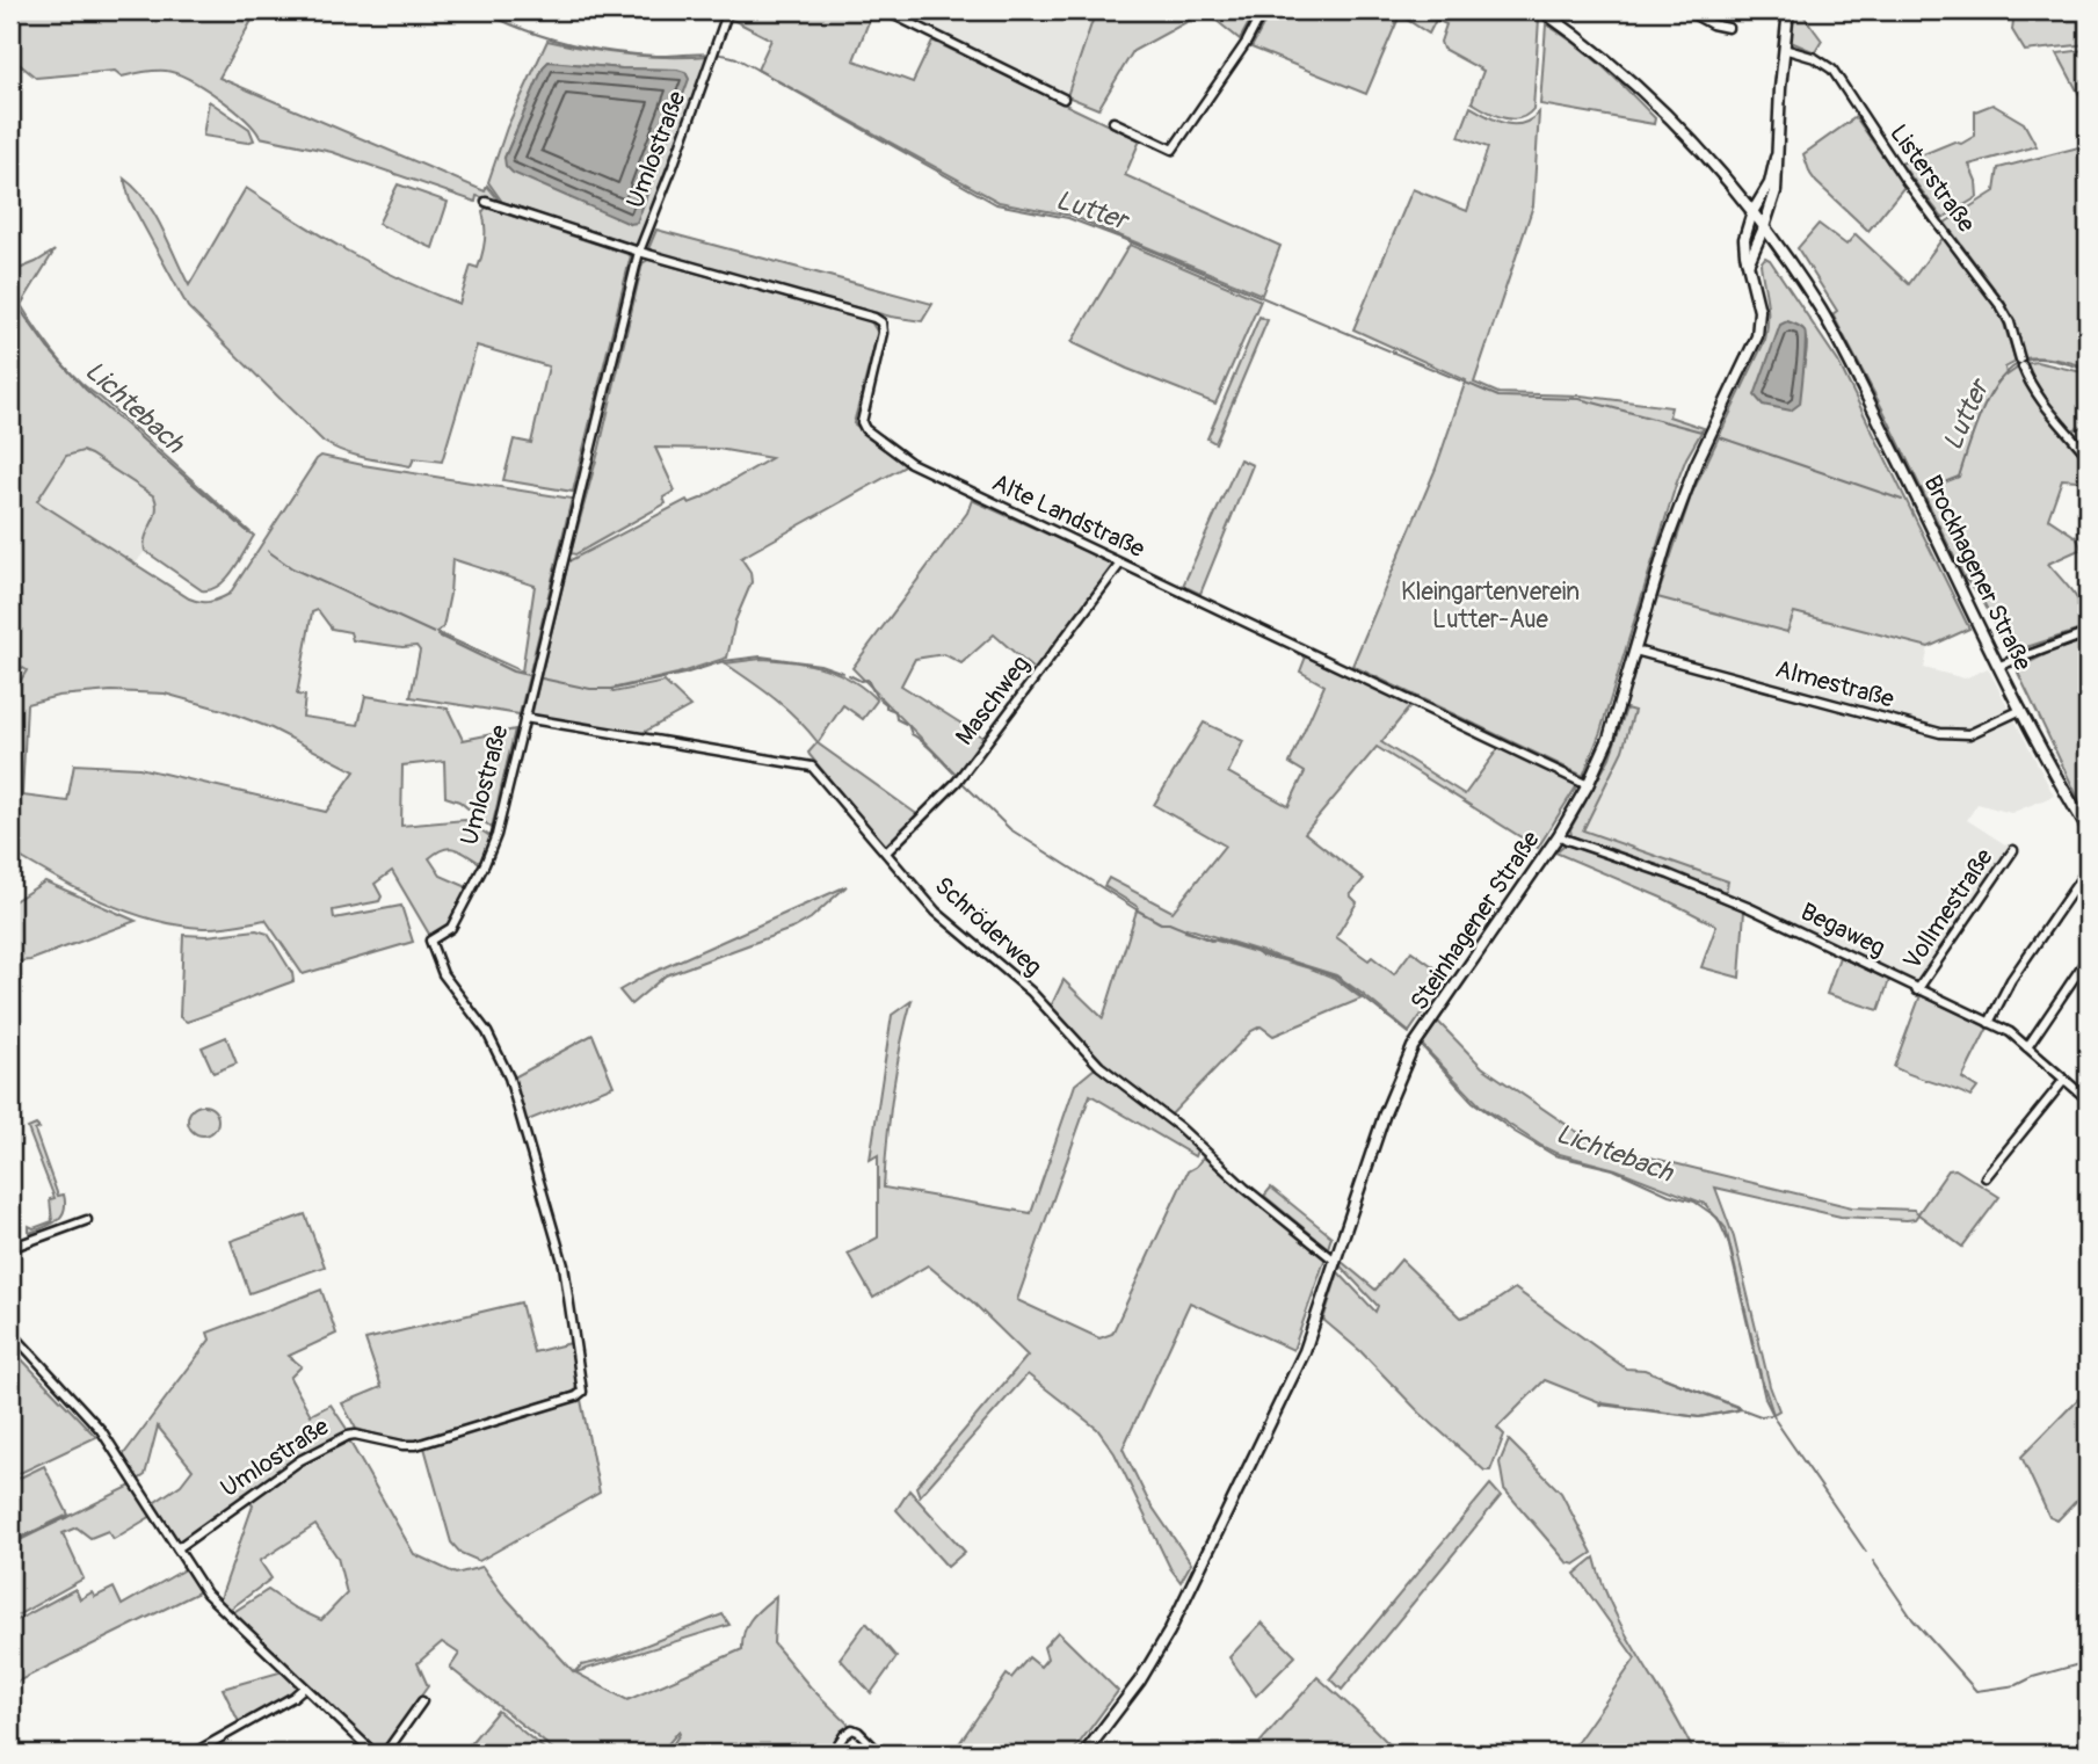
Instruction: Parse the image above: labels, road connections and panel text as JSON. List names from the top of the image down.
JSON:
{
  "streets": {
    "main road": ["Brockhagener Straße", "Steinhagener Straße"],
    "street": [
      "Umlostraße",
      "Listerstraße",
      "Alte Landstraße",
      "Almestraße",
      "Maschweg",
      "Vollmestraße",
      "Schröderweg",
      "Begaweg"
    ]
  },
  "crossings": [
    ["Umlostraße", "Alte Landstraße"],
    ["Umlostraße", "Schröderweg"],
    ["Listerstraße", "Steinhagener Straße"],
    ["Alte Landstraße", "Maschweg"],
    ["Alte Landstraße", "Steinhagener Straße"],
    ["Brockhagener Straße", "Almestraße"],
    ["Brockhagener Straße", "Steinhagener Straße"],
    ["Almestraße", "Steinhagener Straße"],
    ["Maschweg", "Schröderweg"],
    ["Vollmestraße", "Begaweg"],
    ["Steinhagener Straße", "Schröderweg"],
    ["Steinhagener Straße", "Begaweg"]
  ],
  "water": ["Lutter", "Lichtebach"],
  "parks": ["Kleingartenverein Lutter-Aue"]
}
